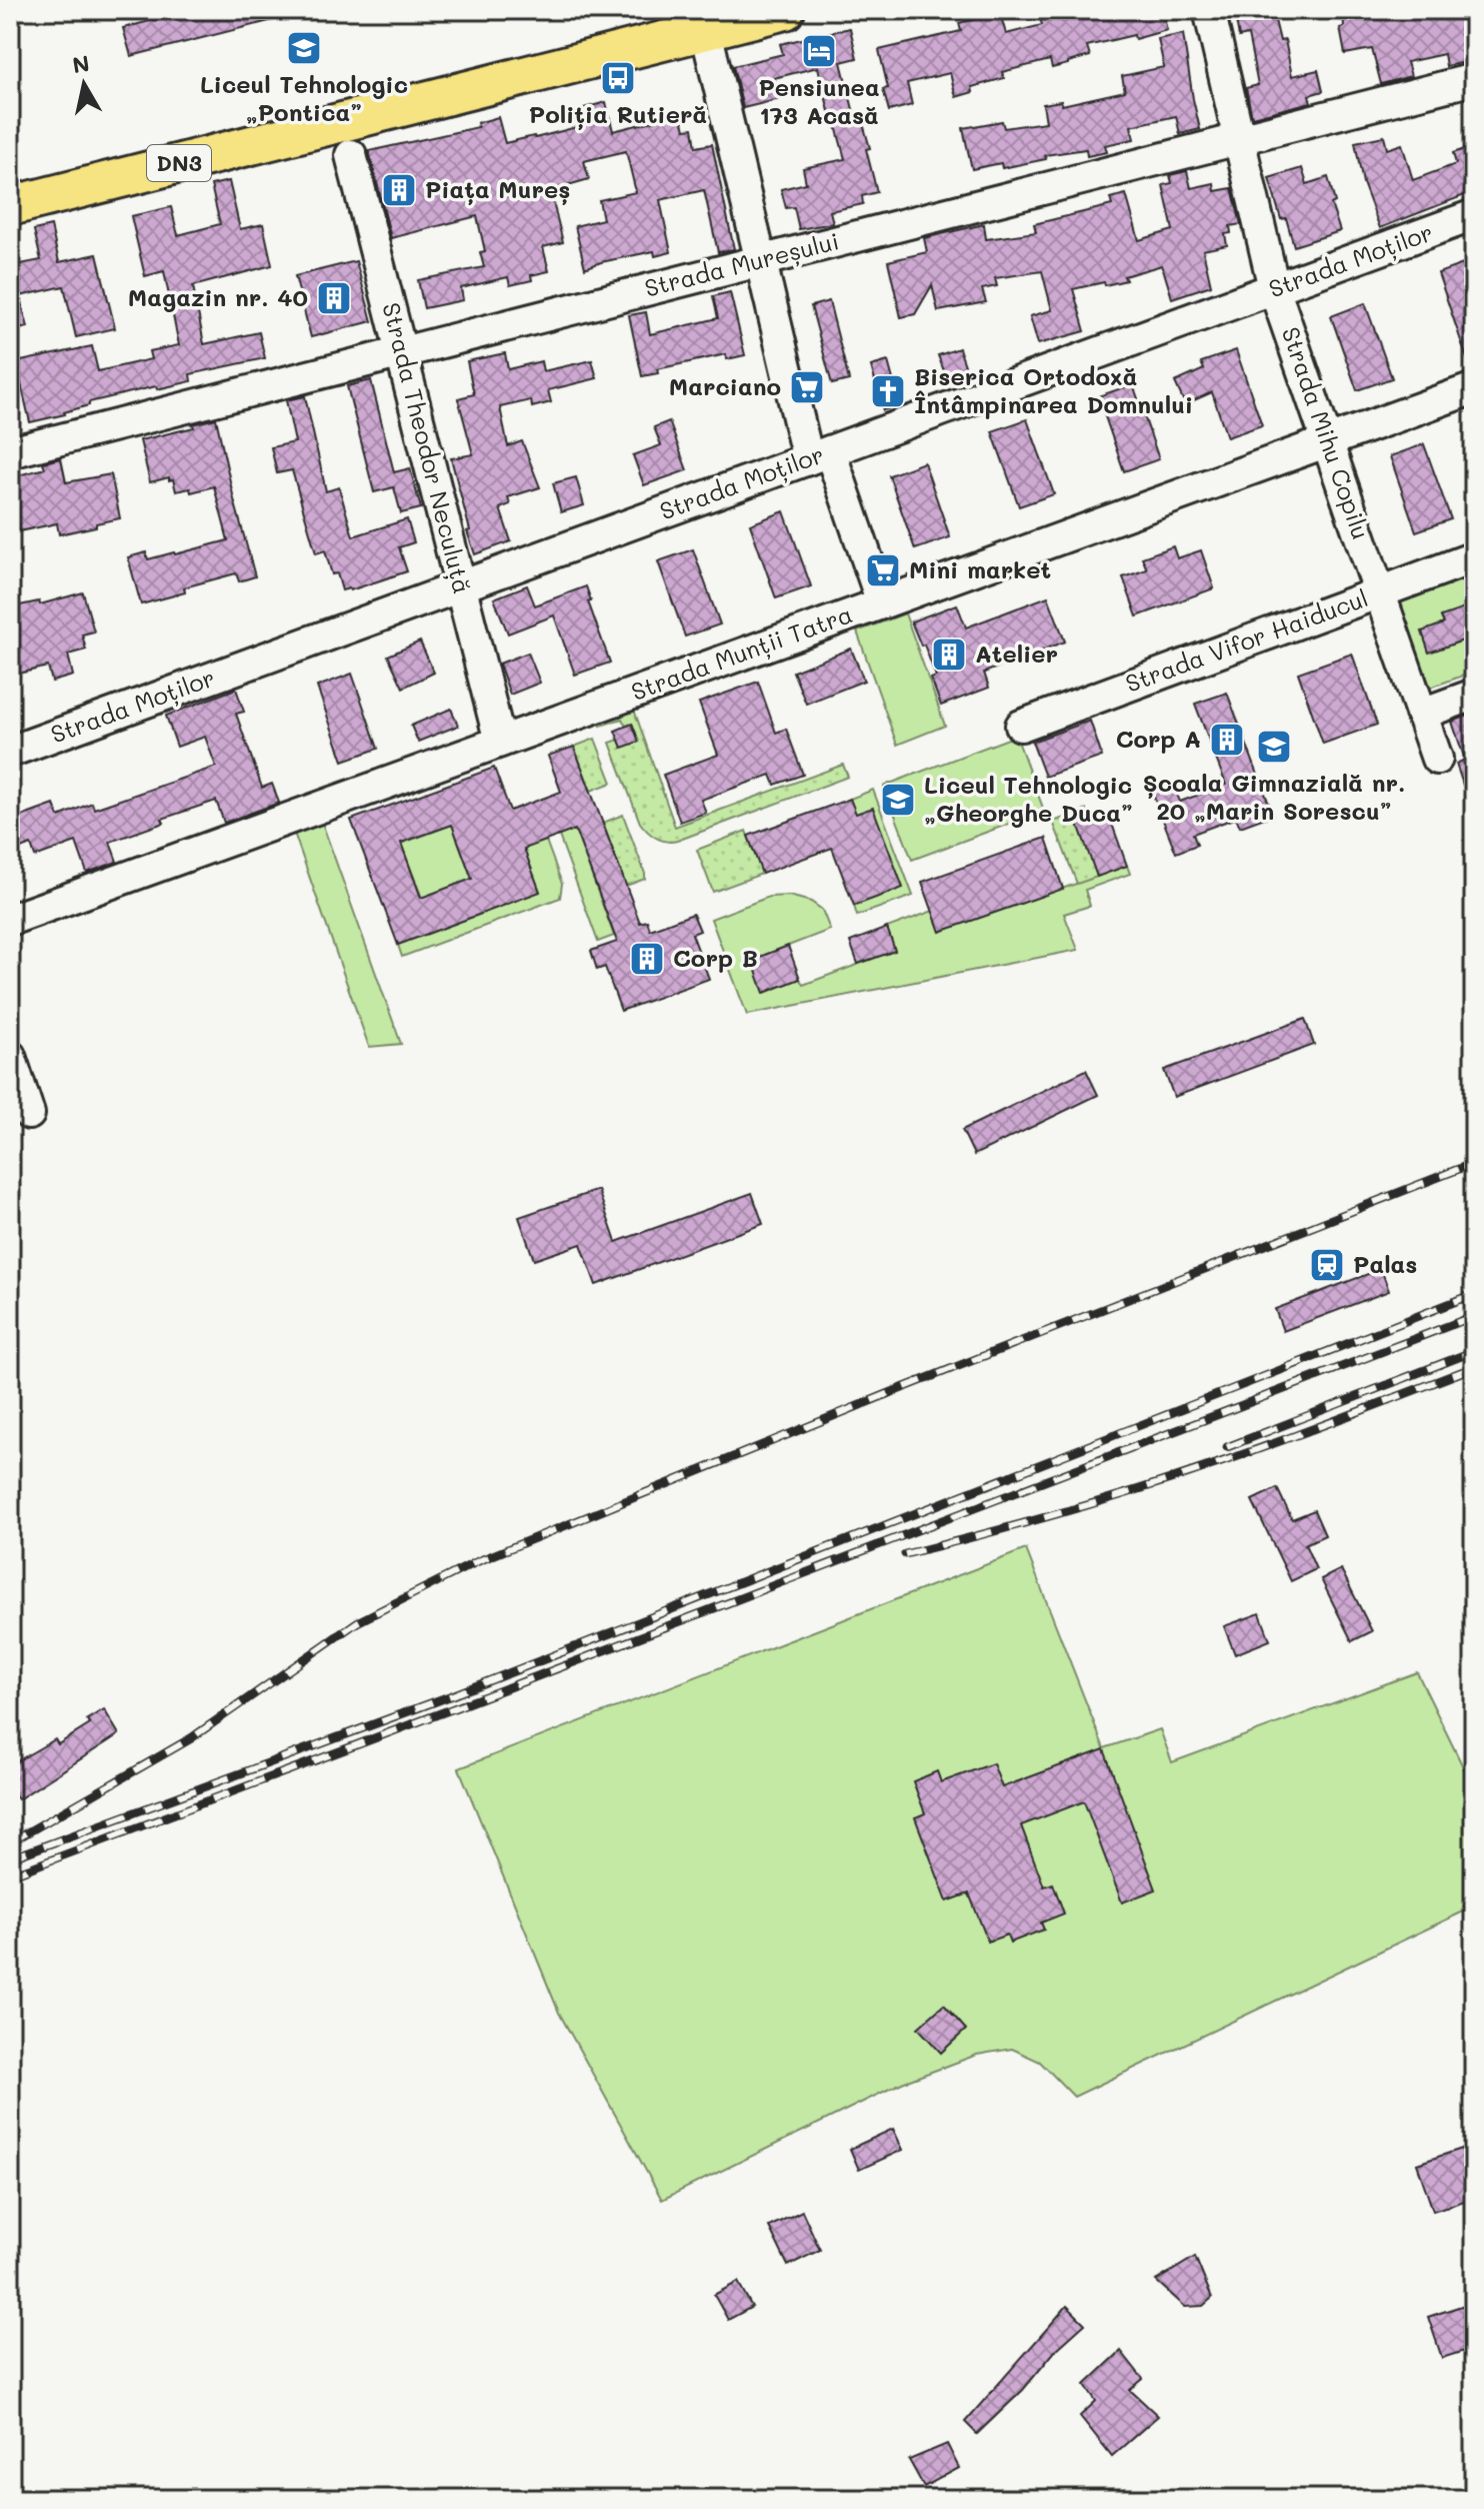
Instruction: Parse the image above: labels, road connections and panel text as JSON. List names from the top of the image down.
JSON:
{
  "streets": {
    "main road": ["DN3"],
    "street": [
      "Strada Moților",
      "Strada Mureșului",
      "Strada Mihu Copilu",
      "Strada Theodor Neculuță",
      "Strada Vifor Haiducul",
      "Strada Munții Tatra"
    ]
  },
  "crossings": [
    ["Strada Moților", "Strada Mihu Copilu"],
    ["Strada Moților", "Strada Theodor Neculuță"],
    ["Strada Mureșului", "Strada Mihu Copilu"],
    ["Strada Mureșului", "Strada Theodor Neculuță"],
    ["Strada Mihu Copilu", "Strada Vifor Haiducul"],
    ["Strada Mihu Copilu", "Strada Munții Tatra"],
    ["Strada Theodor Neculuță", "Strada Munții Tatra"]
  ],
  "places": {
    "school or university": ["Liceul Tehnologic „Pontica”", "Școala Gimnazială nr. 20 „Marin Sorescu”", "Liceul Tehnologic „Gheorghe Duca”"],
    "hotel": ["Pensiunea 173 Acasă"],
    "bus stop": ["Poliția Rutieră"],
    "building": [
      "Piața Mureș",
      "Magazin nr. 40",
      "Atelier",
      "Corp A",
      "Corp B"
    ],
    "supermarket": ["Marciano", "Mini market"],
    "church": ["Biserica Ortodoxă Întâmpinarea Domnului"],
    "station": ["Palas"]
  },
  "north": "top"
}
